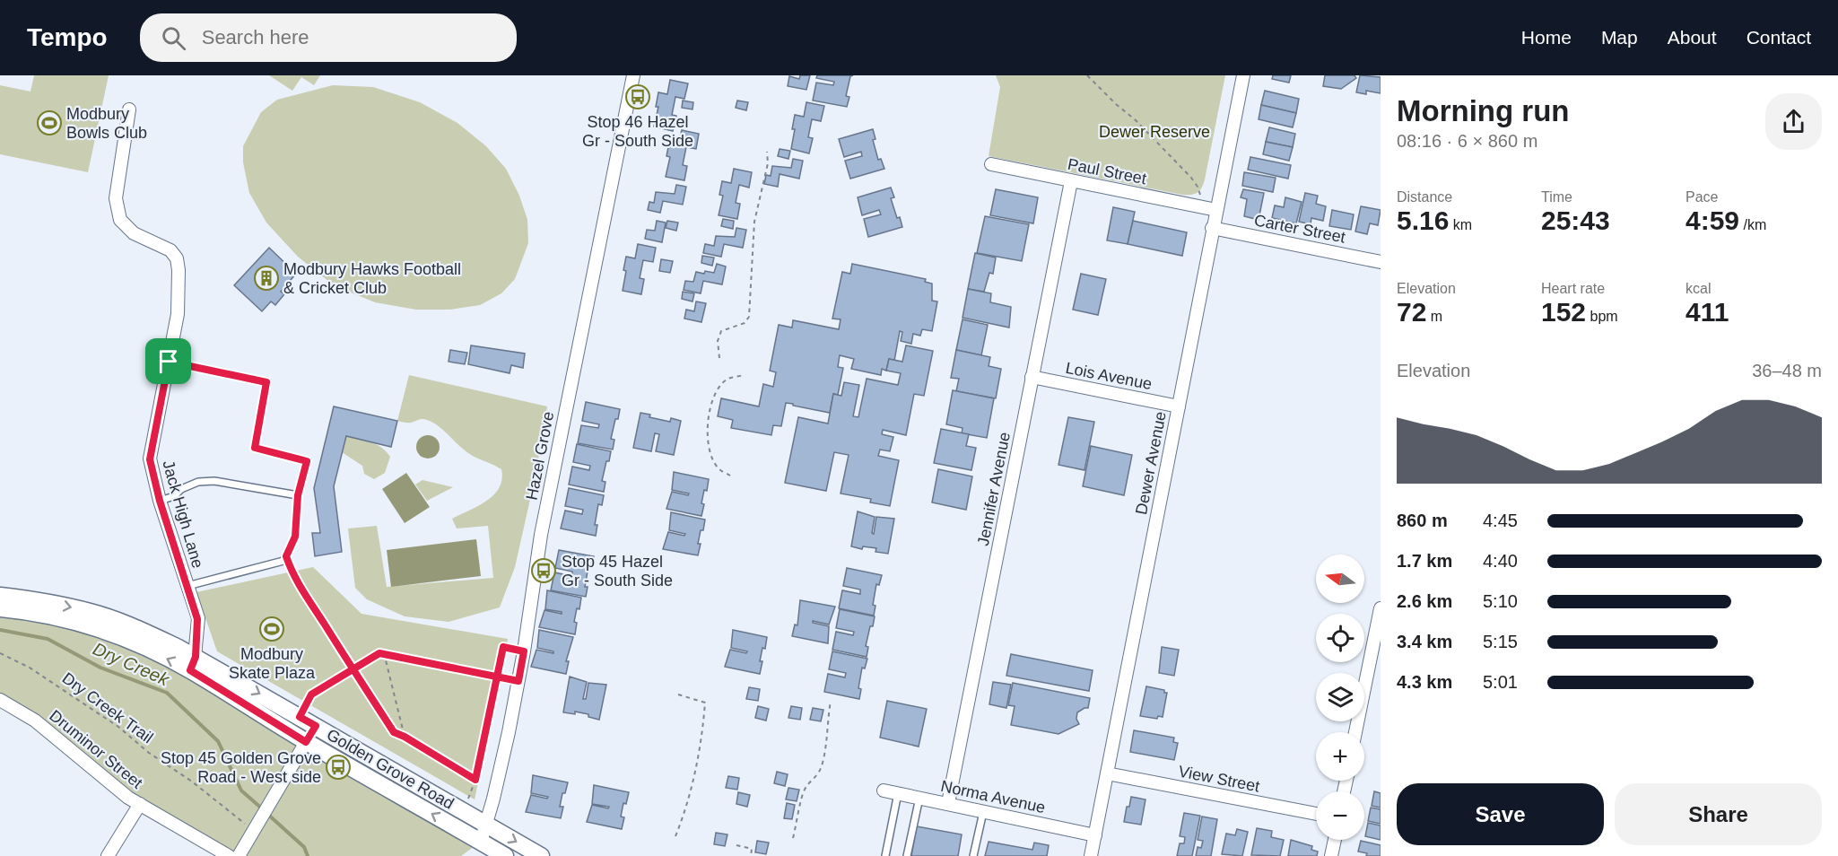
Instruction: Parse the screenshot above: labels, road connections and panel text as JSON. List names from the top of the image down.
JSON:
{
  "streets": {
    "main road": ["Golden Grove Road"],
    "street": [
      "Paul Street",
      "Carter Street",
      "Lois Avenue",
      "Hazel Grove",
      "Dewer Avenue",
      "Jennifer Avenue",
      "Jack High Lane",
      "Druminor Street",
      "View Street",
      "Norma Avenue"
    ],
    "path": ["Dry Creek Trail"]
  },
  "crossings": [
    ["Paul Street", "Dewer Avenue"],
    ["Paul Street", "Jennifer Avenue"],
    ["Carter Street", "Dewer Avenue"],
    ["Lois Avenue", "Dewer Avenue"],
    ["Lois Avenue", "Jennifer Avenue"],
    ["Hazel Grove", "Golden Grove Road"],
    ["Dewer Avenue", "View Street"],
    ["Dewer Avenue", "Norma Avenue"],
    ["Jennifer Avenue", "Norma Avenue"],
    ["Jack High Lane", "Golden Grove Road"]
  ],
  "water": ["Dry Creek"],
  "parks": ["Dewer Reserve"],
  "places": {
    "bus stop": ["Stop 46 Hazel Gr - South Side", "Stop 45 Hazel Gr - South Side", "Stop 45 Golden Grove Road - West side"],
    "sports": ["Modbury Bowls Club", "Modbury Skate Plaza"],
    "building": ["Modbury Hawks Football & Cricket Club"]
  },
  "north": "left",
  "page": {
    "header": "Tempo",
    "search": "Search here",
    "nav": [
      "Home",
      "Map",
      "About",
      "Contact"
    ],
    "heading": ["Morning run", "08:16 · 6 × 860 m"],
    "stats": [
      ["Distance", "5.16 km"],
      ["Time", "25:43"],
      ["Pace", "4:59 /km"],
      ["Elevation", "72 m"],
      ["Heart rate", "152 bpm"],
      ["kcal", "411"]
    ],
    "chart": ["Elevation", "36–48 m"],
    "list": [
      {
        "name": "860 m",
        "note": "4:45"
      },
      {
        "name": "1.7 km",
        "note": "4:40"
      },
      {
        "name": "2.6 km",
        "note": "5:10"
      },
      {
        "name": "3.4 km",
        "note": "5:15"
      },
      {
        "name": "4.3 km",
        "note": "5:01"
      }
    ],
    "map_buttons": ["+", "−"],
    "buttons": ["Save", "Share"]
  }
}
